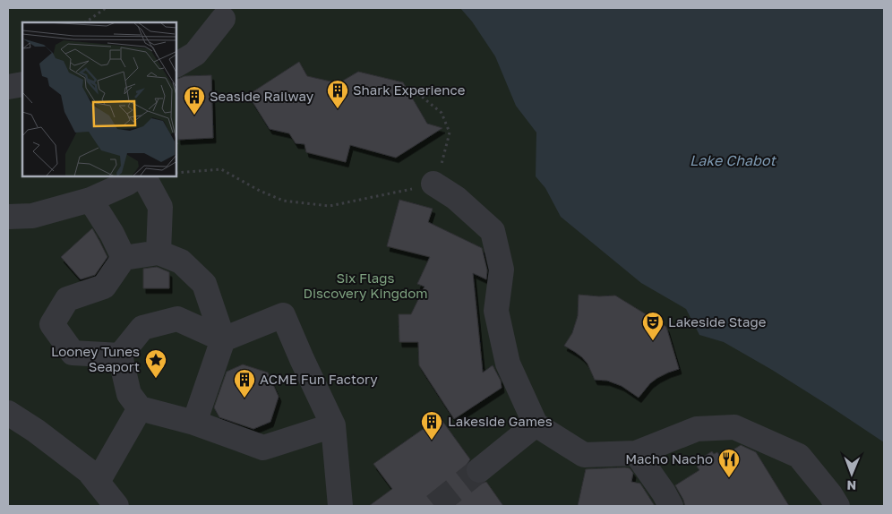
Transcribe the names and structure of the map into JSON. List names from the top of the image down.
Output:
{
  "water": ["Lake Chabot"],
  "parks": ["Six Flags Discovery Kingdom"],
  "places": {
    "building": [
      "Shark Experience",
      "Seaside Railway",
      "ACME Fun Factory",
      "Lakeside Games"
    ],
    "theatre": ["Lakeside Stage"],
    "place": ["Looney Tunes Seaport"],
    "restaurant": ["Macho Nacho"]
  },
  "north": "bottom"
}
